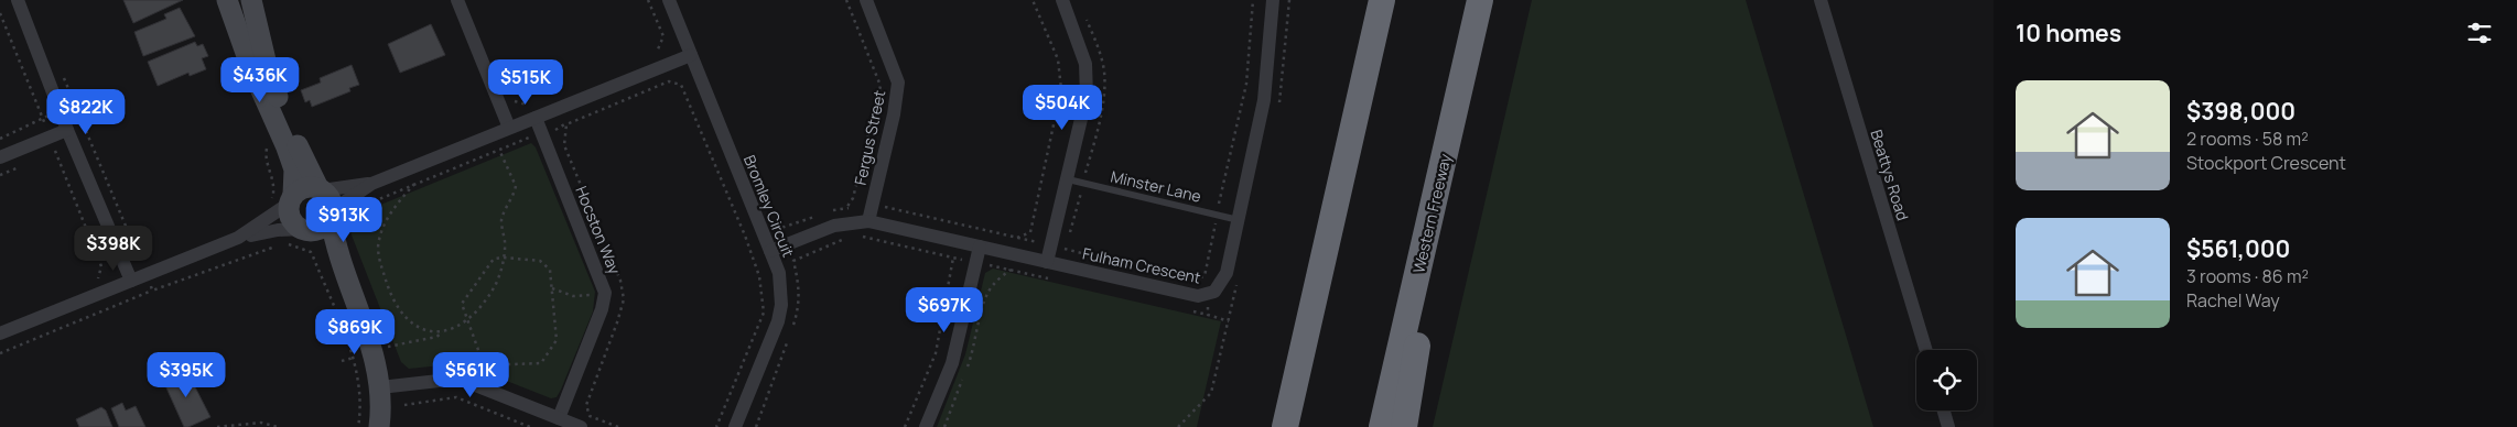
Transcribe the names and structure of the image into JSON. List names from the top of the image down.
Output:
{
  "streets": {
    "highway": ["Western Freeway"],
    "street": [
      "Fergus Street",
      "Beattys Road",
      "Bromley Circuit",
      "Hocston Way",
      "Fulham Crescent"
    ],
    "lane": ["Minster Lane"]
  },
  "crossings": [
    ["Fergus Street", "Fulham Crescent"],
    ["Minster Lane", "Fulham Crescent"],
    ["Bromley Circuit", "Fulham Crescent"]
  ],
  "page": {
    "heading": "10 homes",
    "price": [
      "$436K",
      "$515K",
      "$504K",
      "$822K",
      "$913K",
      "$398K",
      "$697K",
      "$869K",
      "$395K",
      "$561K"
    ],
    "list": [
      {
        "name": "$398,000",
        "note": "2 rooms · 58 m² · Stockport Crescent"
      },
      {
        "name": "$561,000",
        "note": "3 rooms · 86 m² · Rachel Way"
      }
    ]
  }
}
